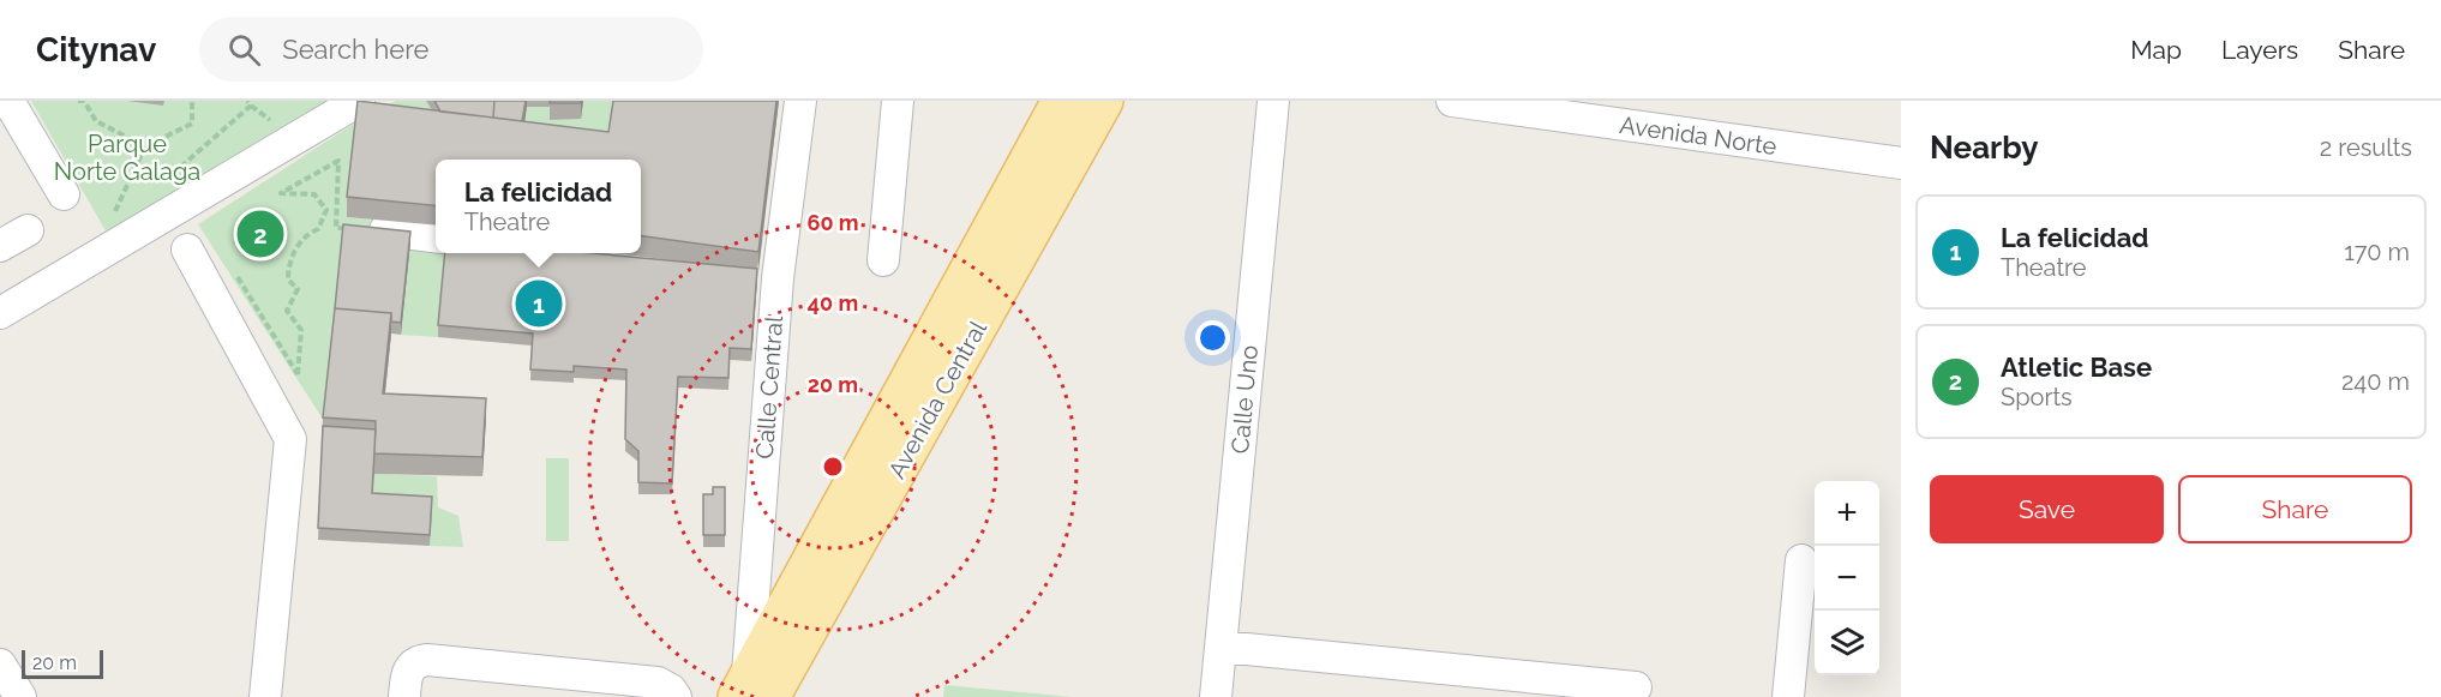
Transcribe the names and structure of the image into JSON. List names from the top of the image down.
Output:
{
  "streets": {
    "main road": ["Avenida Central"],
    "street": ["Avenida Norte", "Calle Central", "Calle Uno"]
  },
  "crossings": [
    ["Calle Central", "Avenida Central"]
  ],
  "parks": ["Parque Norte Galaga"],
  "scale_bar": "20 m",
  "page": {
    "header": "Citynav",
    "search": "Search here",
    "nav": ["Map", "Layers", "Share"],
    "heading": ["Nearby", "2 results"],
    "popup": ["La felicidad", "Theatre"],
    "list": [
      {
        "mark": "1",
        "name": "La felicidad",
        "note": "Theatre",
        "value": "170 m"
      },
      {
        "mark": "2",
        "name": "Atletic Base",
        "note": "Sports",
        "value": "240 m"
      }
    ],
    "pins": ["2", "1"],
    "buttons": ["Save", "Share"],
    "map_buttons": ["+", "−"],
    "scale": "20 m"
  },
  "rings": ["60 m", "40 m", "20 m"]
}
